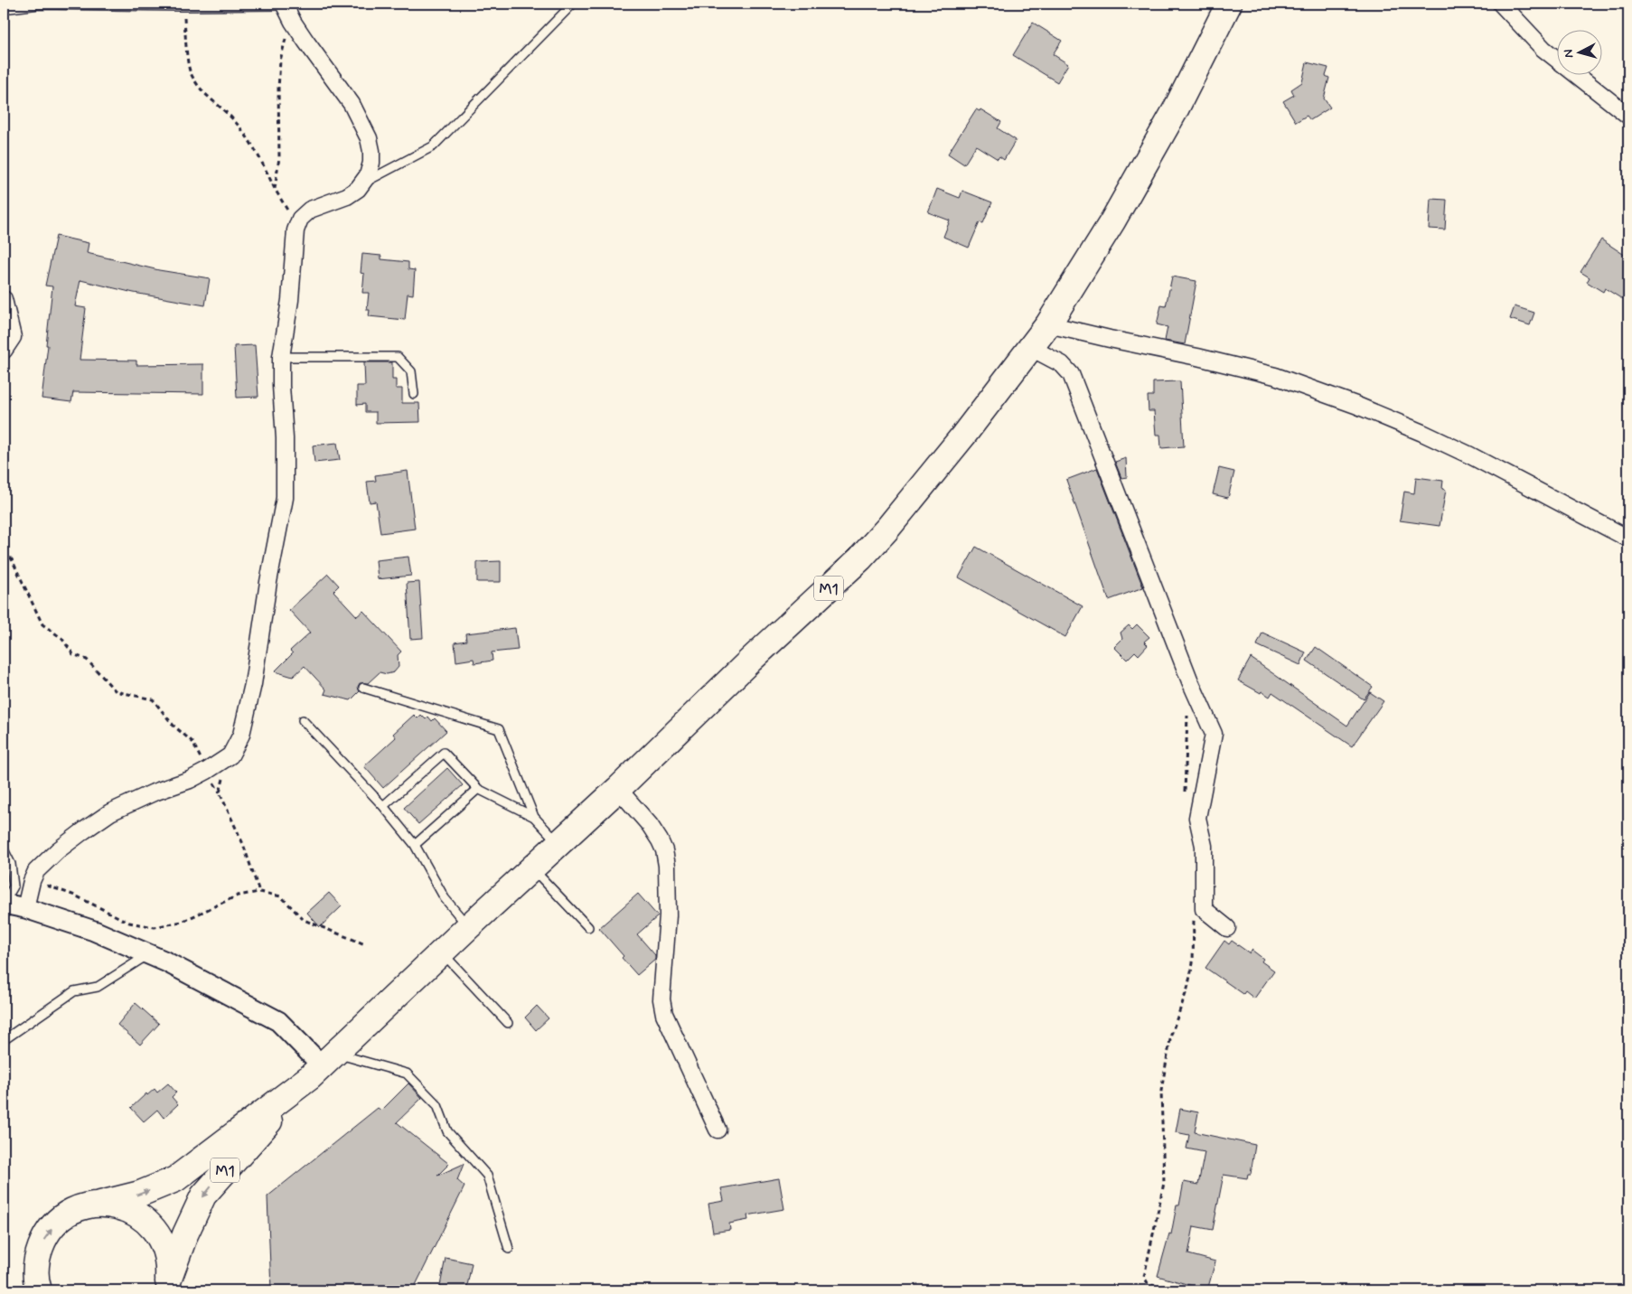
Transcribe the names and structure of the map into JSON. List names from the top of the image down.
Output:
{
  "streets": {
    "highway": ["M1"]
  },
  "north": "left"
}
